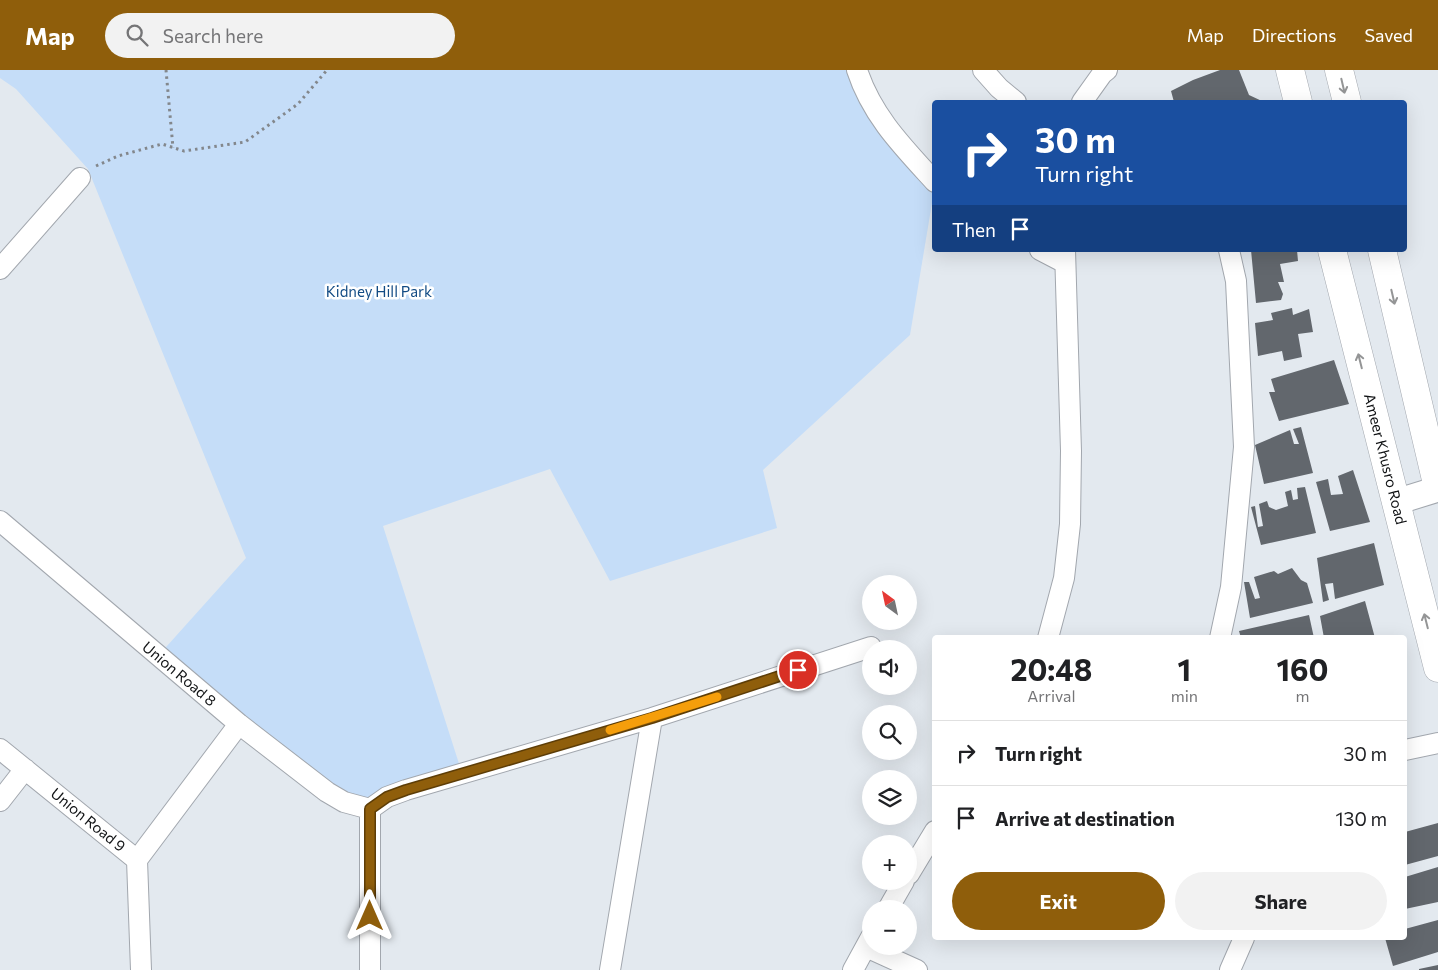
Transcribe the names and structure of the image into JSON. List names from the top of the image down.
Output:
{
  "streets": {
    "main road": ["Ameer Khusro Road"],
    "street": ["Union Road 8", "Union Road 9"]
  },
  "parks": ["Kidney Hill Park"],
  "north": "top left",
  "page": {
    "header": "Map",
    "search": "Search here",
    "nav": ["Map", "Directions", "Saved"],
    "turn": ["30 m", "Turn right"],
    "then": "Then",
    "map_buttons": ["+", "−"],
    "eta": [
      "20:48",
      "Arrival",
      "1",
      "min",
      "160",
      "m"
    ],
    "list": [
      {
        "name": "Turn right",
        "value": "30 m"
      },
      {
        "name": "Arrive at destination",
        "value": "130 m"
      }
    ],
    "buttons": ["Exit", "Share"]
  }
}
